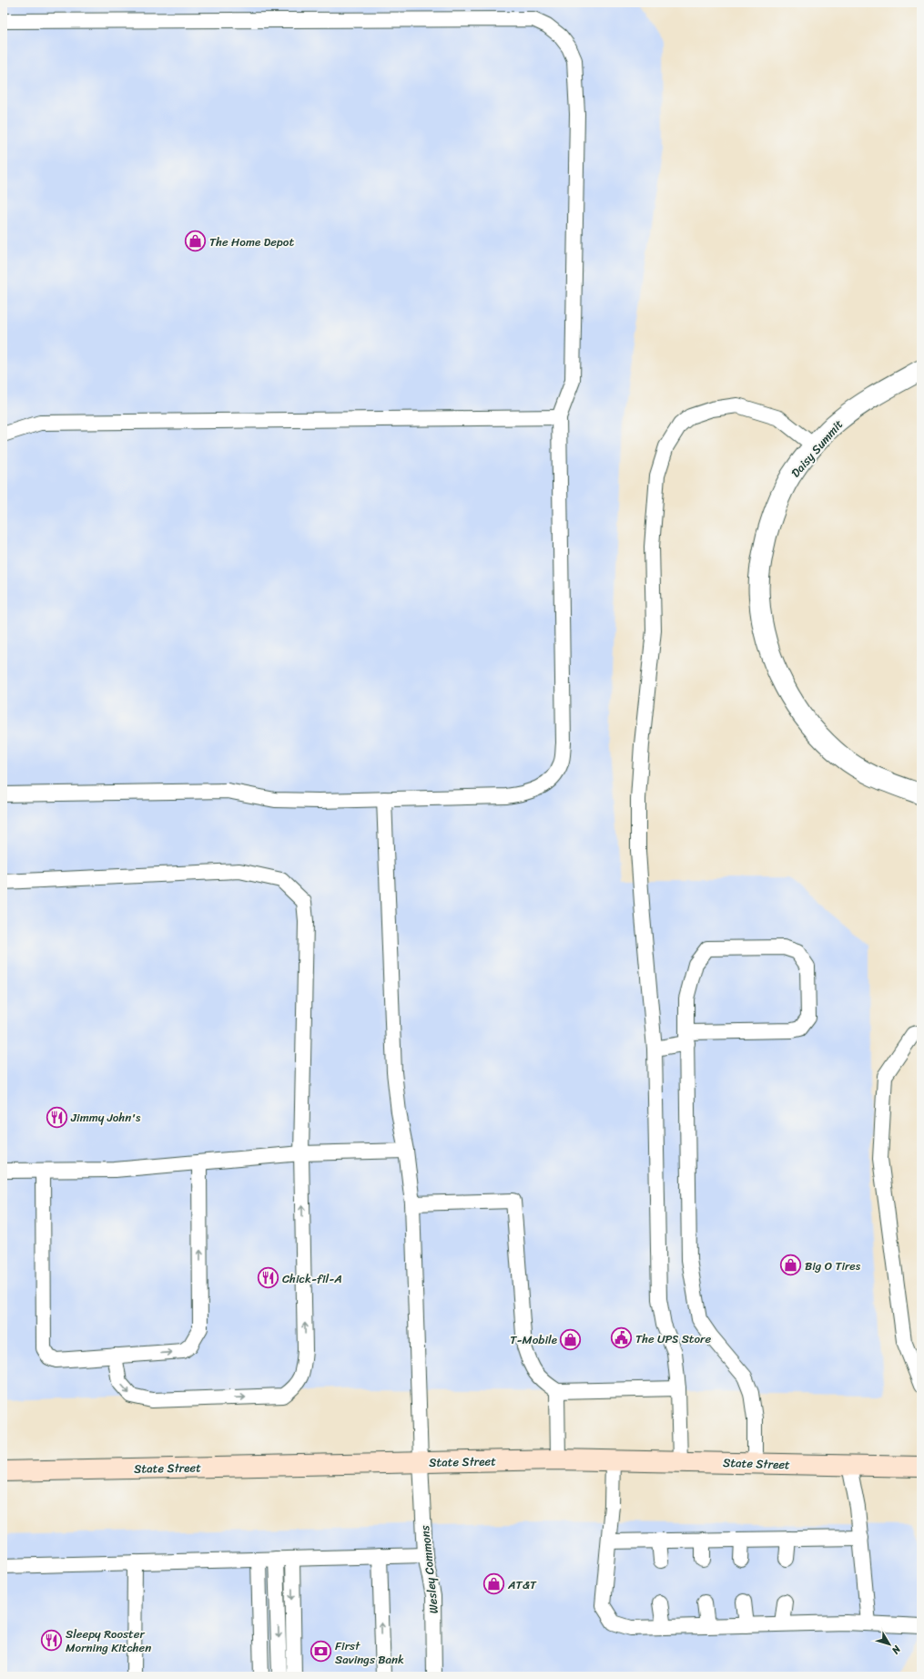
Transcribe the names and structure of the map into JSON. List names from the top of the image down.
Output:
{
  "streets": {
    "main road": ["State Street"],
    "street": ["Daisy Summit"],
    "lane": ["Wesley Commons"]
  },
  "crossings": [
    ["State Street", "Wesley Commons"]
  ],
  "places": {
    "shop": [
      "The Home Depot",
      "Big O Tires",
      "T-Mobile",
      "AT&T"
    ],
    "restaurant": ["Jimmy John's", "Chick-fil-A", "Sleepy Rooster Morning Kitchen"],
    "public building": ["The UPS Store"],
    "bank": ["First Savings Bank"]
  },
  "north": "bottom right"
}
